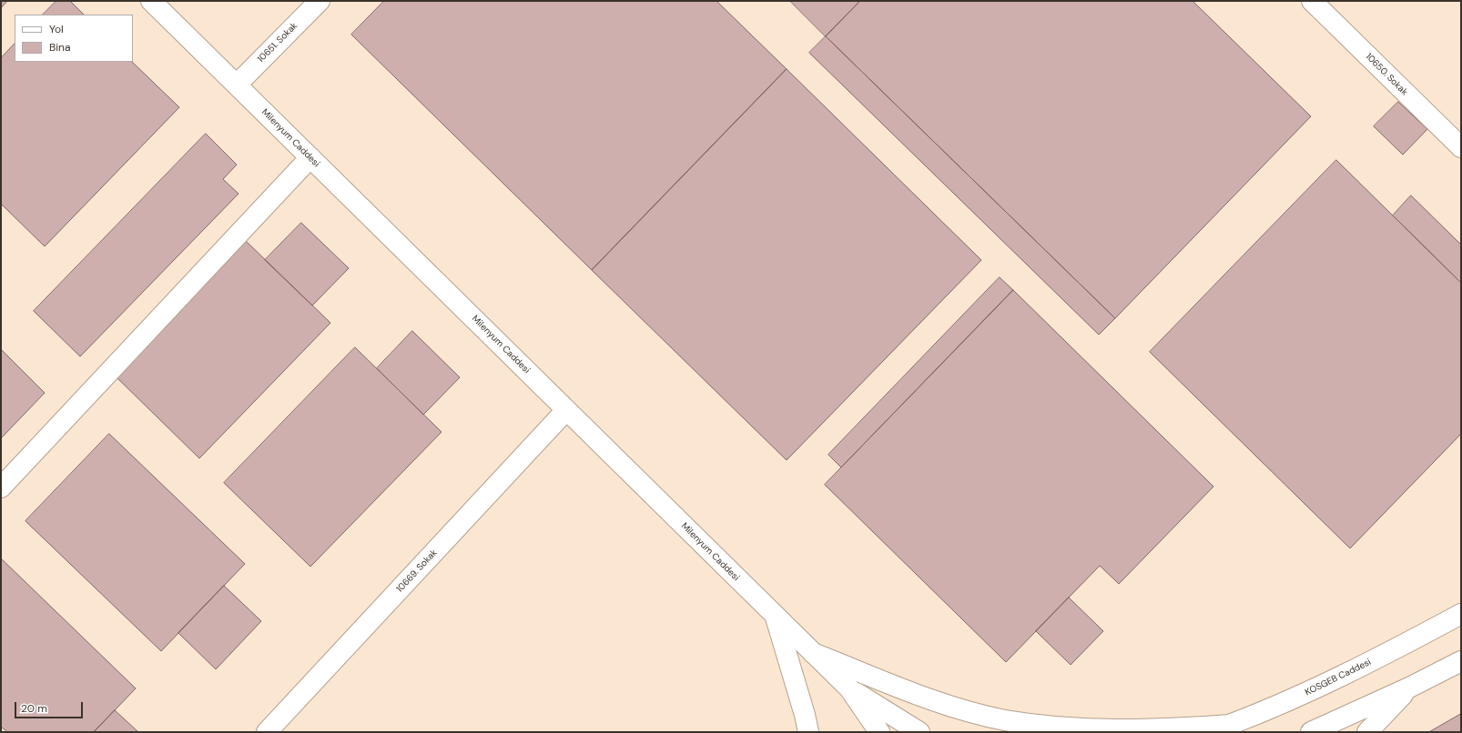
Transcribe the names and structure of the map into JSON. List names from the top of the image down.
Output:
{
  "streets": {
    "street": [
      "10651. Sokak",
      "10650. Sokak",
      "Milenyum Caddesi",
      "10669. Sokak",
      "KOSGEB Caddesi"
    ]
  },
  "crossings": [
    ["10651. Sokak", "Milenyum Caddesi"],
    ["Milenyum Caddesi", "10669. Sokak"]
  ],
  "legend": ["Yol", "Bina"],
  "scale_bar": "20 m"
}
